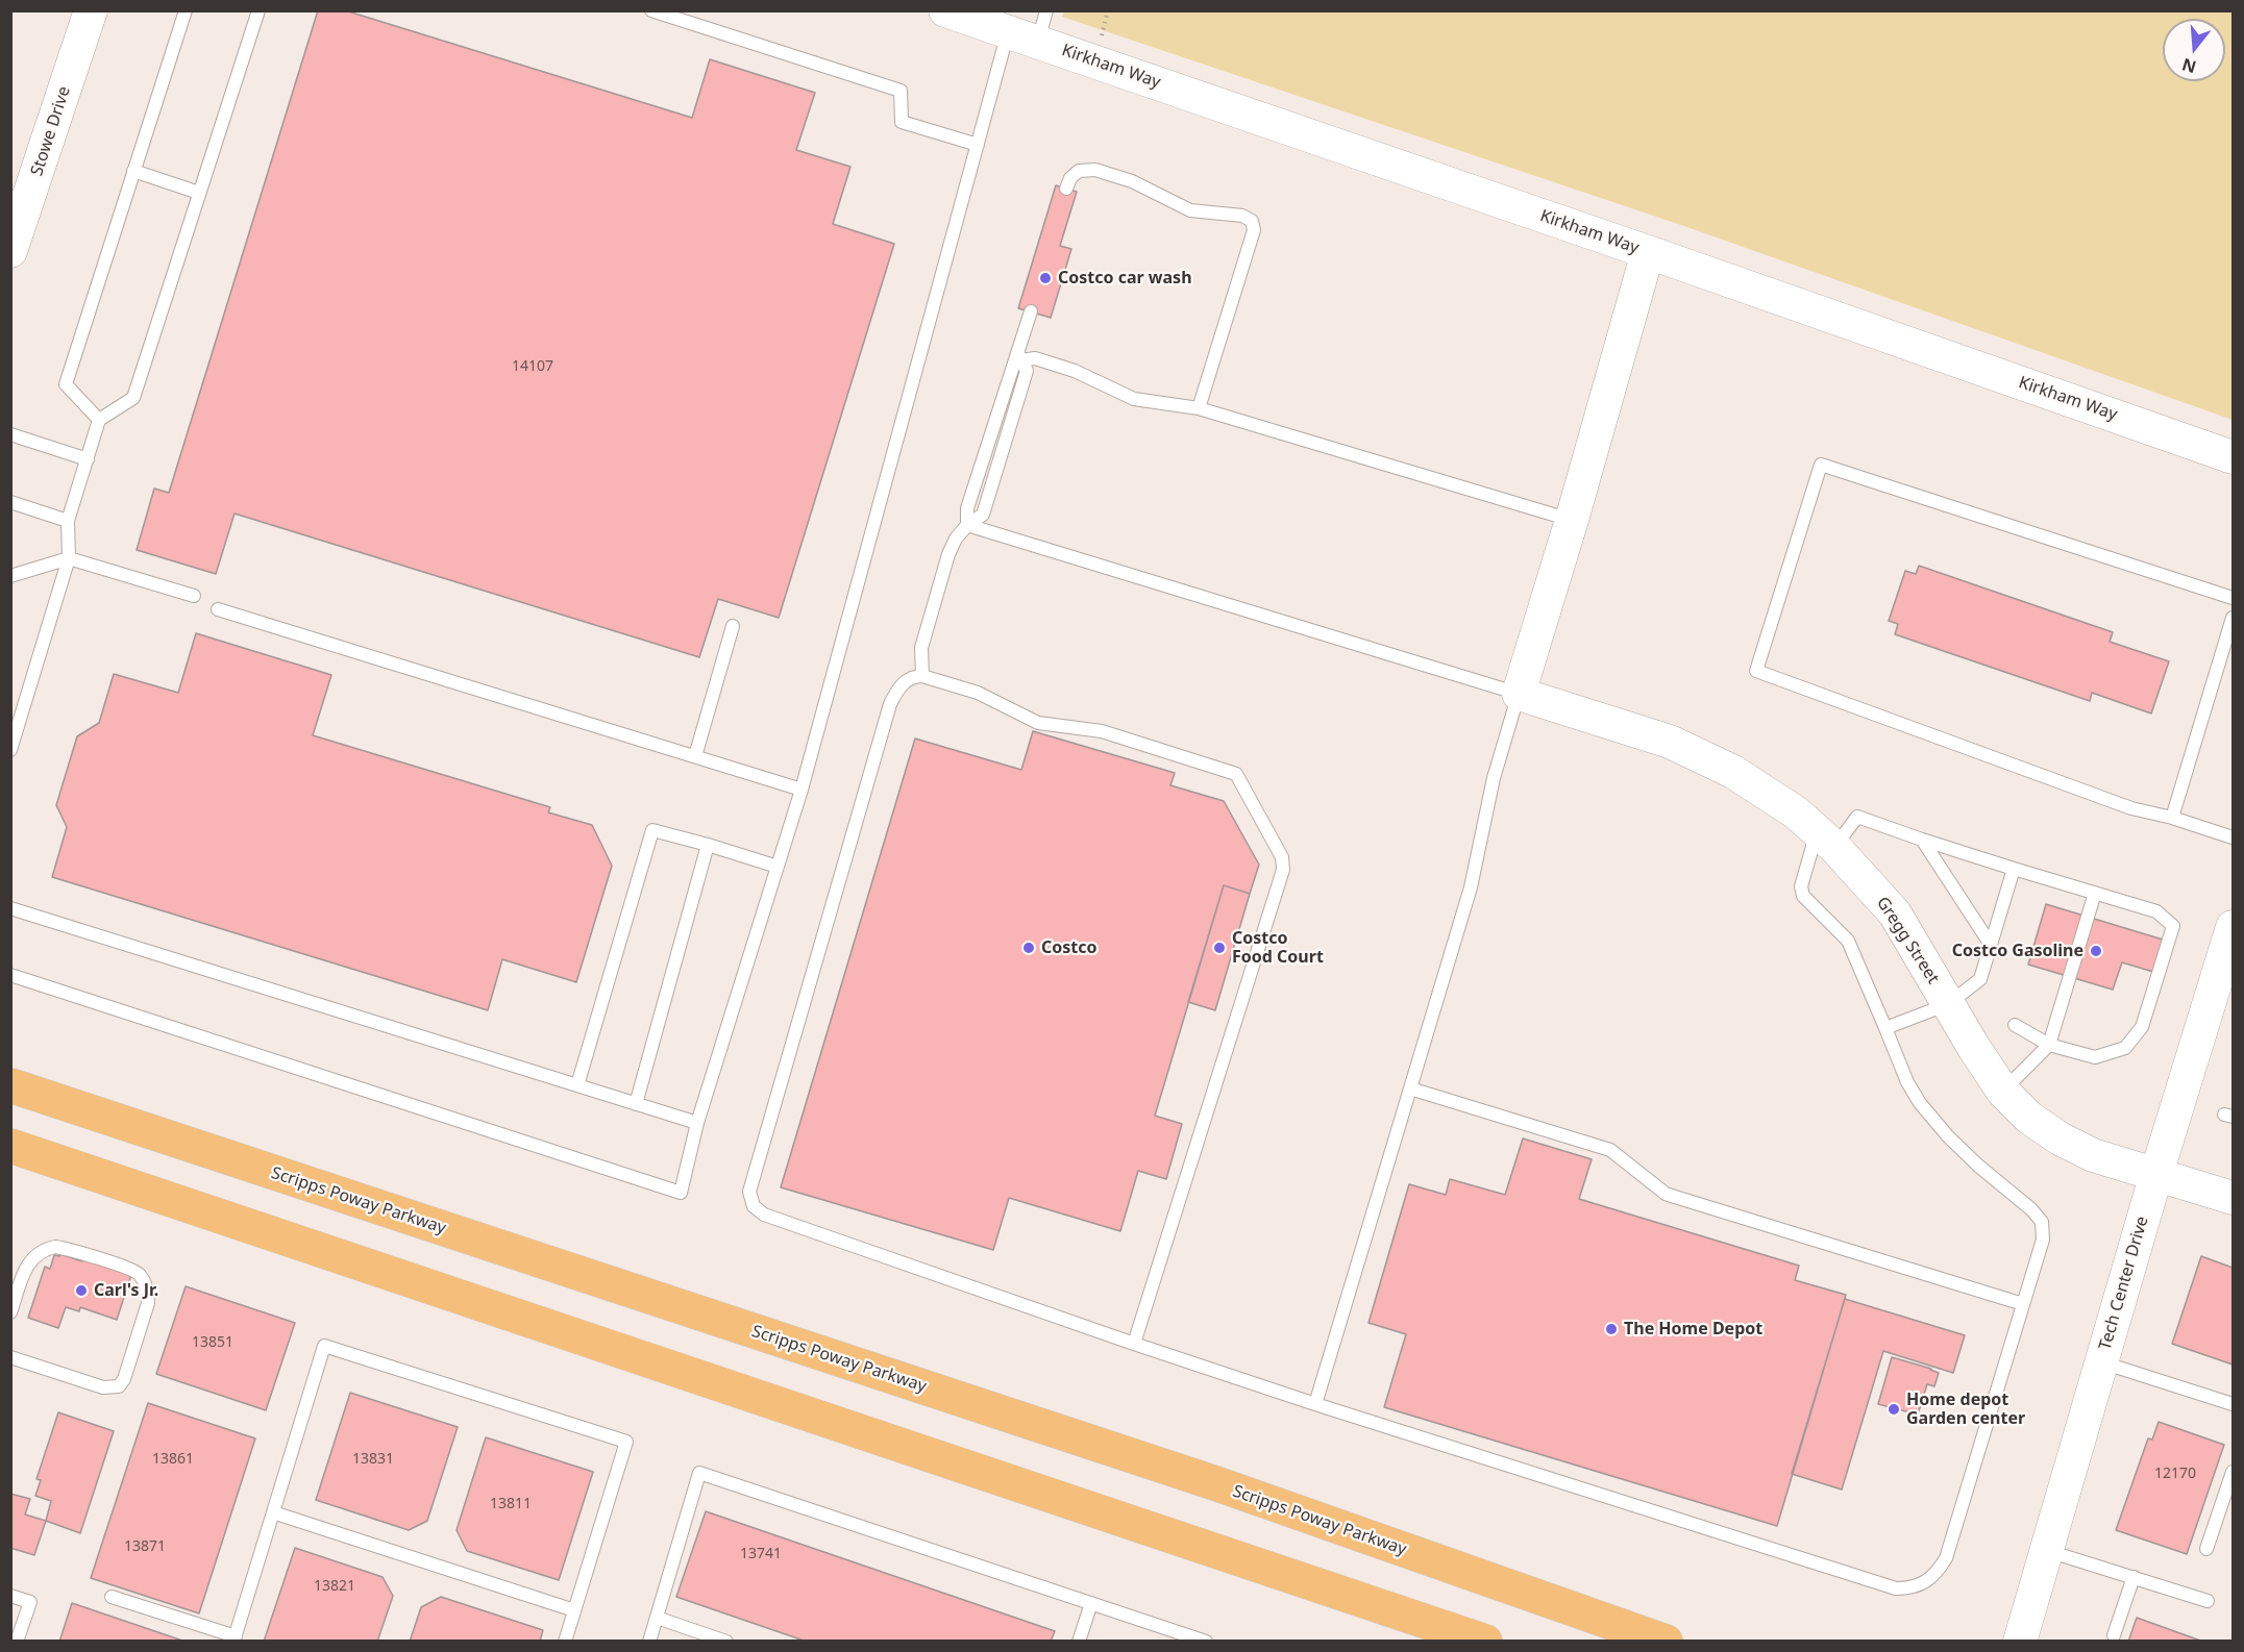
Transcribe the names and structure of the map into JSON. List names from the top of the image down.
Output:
{
  "streets": {
    "main road": ["Scripps Poway Parkway"],
    "street": [
      "Kirkham Way",
      "Stowe Drive",
      "Gregg Street",
      "Tech Center Drive"
    ]
  },
  "crossings": [
    ["Gregg Street", "Tech Center Drive"]
  ],
  "places": [
    "Costco car wash",
    "Costco",
    "Costco Food Court",
    "Costco Gasoline",
    "Carl's Jr.",
    "The Home Depot",
    "Home depot Garden center"
  ],
  "house_numbers": [
    "14107",
    "13851",
    "13861",
    "13831",
    "12170",
    "13811",
    "13871",
    "13741",
    "13821"
  ],
  "north": "bottom"
}
